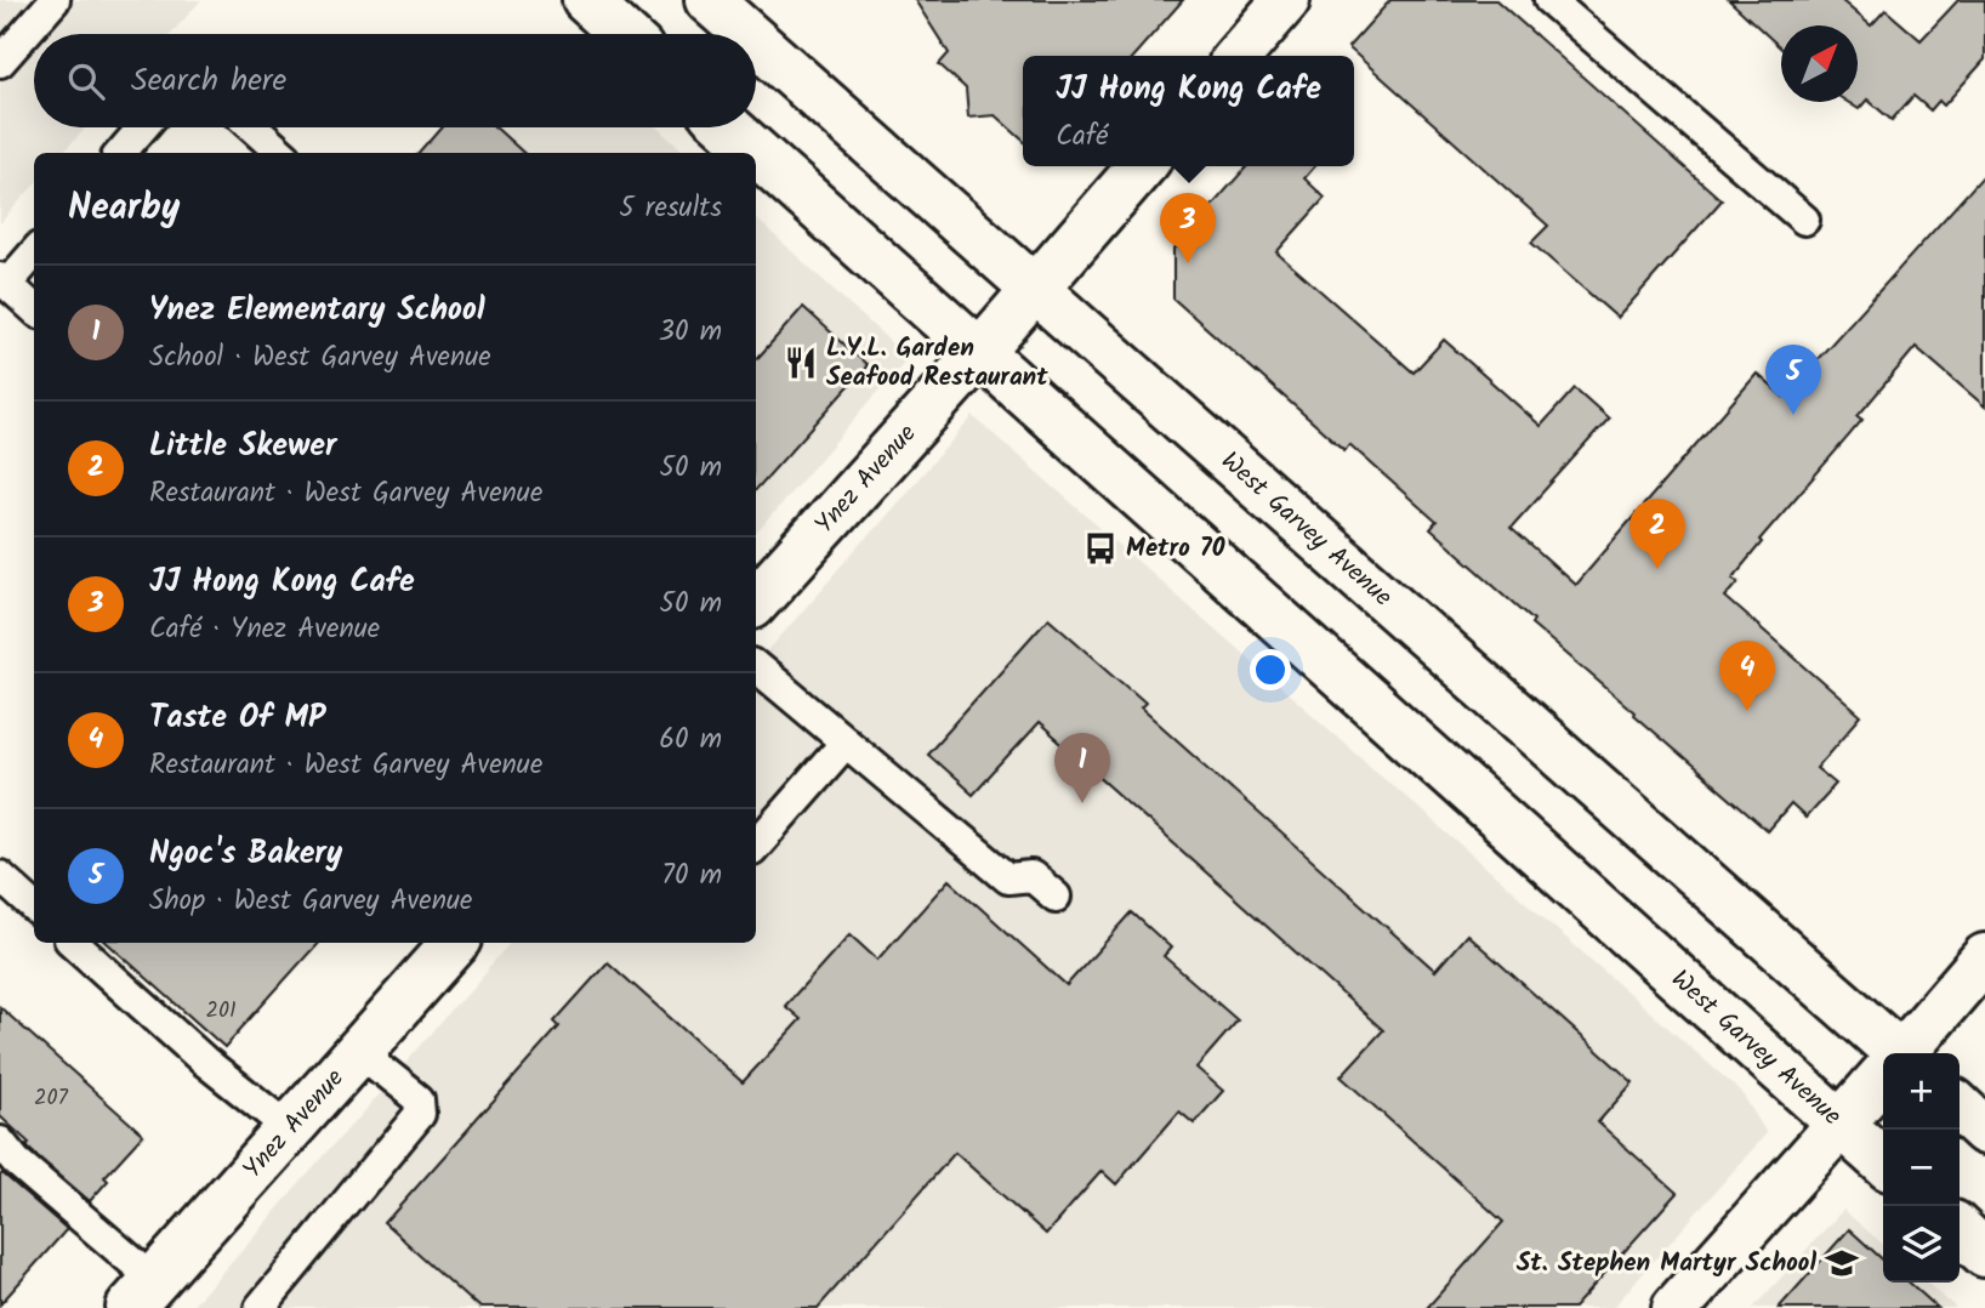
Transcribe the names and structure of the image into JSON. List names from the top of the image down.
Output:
{
  "streets": {
    "main road": ["Ynez Avenue", "West Garvey Avenue"]
  },
  "crossings": [
    ["Ynez Avenue", "West Garvey Avenue"]
  ],
  "places": {
    "restaurant": ["L.Y.L. Garden Seafood Restaurant"],
    "bus stop": ["Metro 70"],
    "school or university": ["St. Stephen Martyr School"]
  },
  "house_numbers": ["201", "207"],
  "north": "top right",
  "page": {
    "search": "Search here",
    "popup": ["JJ Hong Kong Cafe", "Café"],
    "heading": ["Nearby", "5 results"],
    "pins": [
      "3",
      "5",
      "2",
      "4",
      "1"
    ],
    "list": [
      {
        "mark": "1",
        "name": "Ynez Elementary School",
        "note": "School · West Garvey Avenue",
        "value": "30 m"
      },
      {
        "mark": "2",
        "name": "Little Skewer",
        "note": "Restaurant · West Garvey Avenue",
        "value": "50 m"
      },
      {
        "mark": "3",
        "name": "JJ Hong Kong Cafe",
        "note": "Café · Ynez Avenue",
        "value": "50 m"
      },
      {
        "mark": "4",
        "name": "Taste Of MP",
        "note": "Restaurant · West Garvey Avenue",
        "value": "60 m"
      },
      {
        "mark": "5",
        "name": "Ngoc's Bakery",
        "note": "Shop · West Garvey Avenue",
        "value": "70 m"
      }
    ],
    "map_buttons": ["+", "−"]
  }
}
